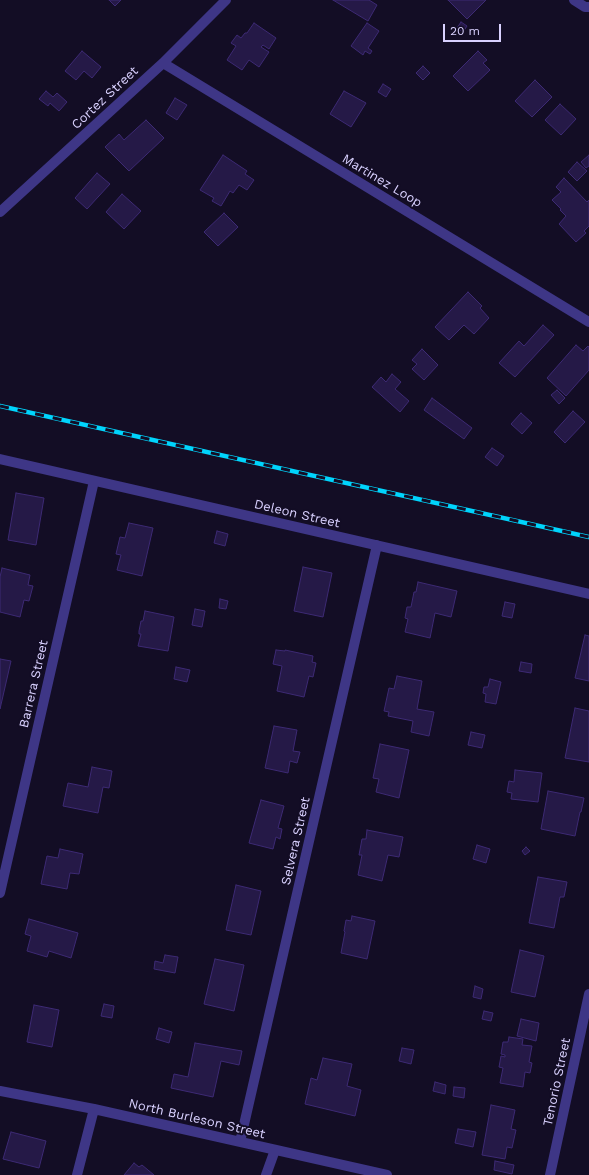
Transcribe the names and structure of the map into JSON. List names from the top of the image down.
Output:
{
  "streets": {
    "street": [
      "Cortez Street",
      "Martinez Loop",
      "Deleon Street",
      "Barrera Street",
      "Selvera Street",
      "Tenorio Street",
      "North Burleson Street"
    ]
  },
  "crossings": [
    ["Cortez Street", "Martinez Loop"],
    ["Deleon Street", "Barrera Street"],
    ["Deleon Street", "Selvera Street"],
    ["Selvera Street", "North Burleson Street"]
  ],
  "scale_bar": "20 m"
}
